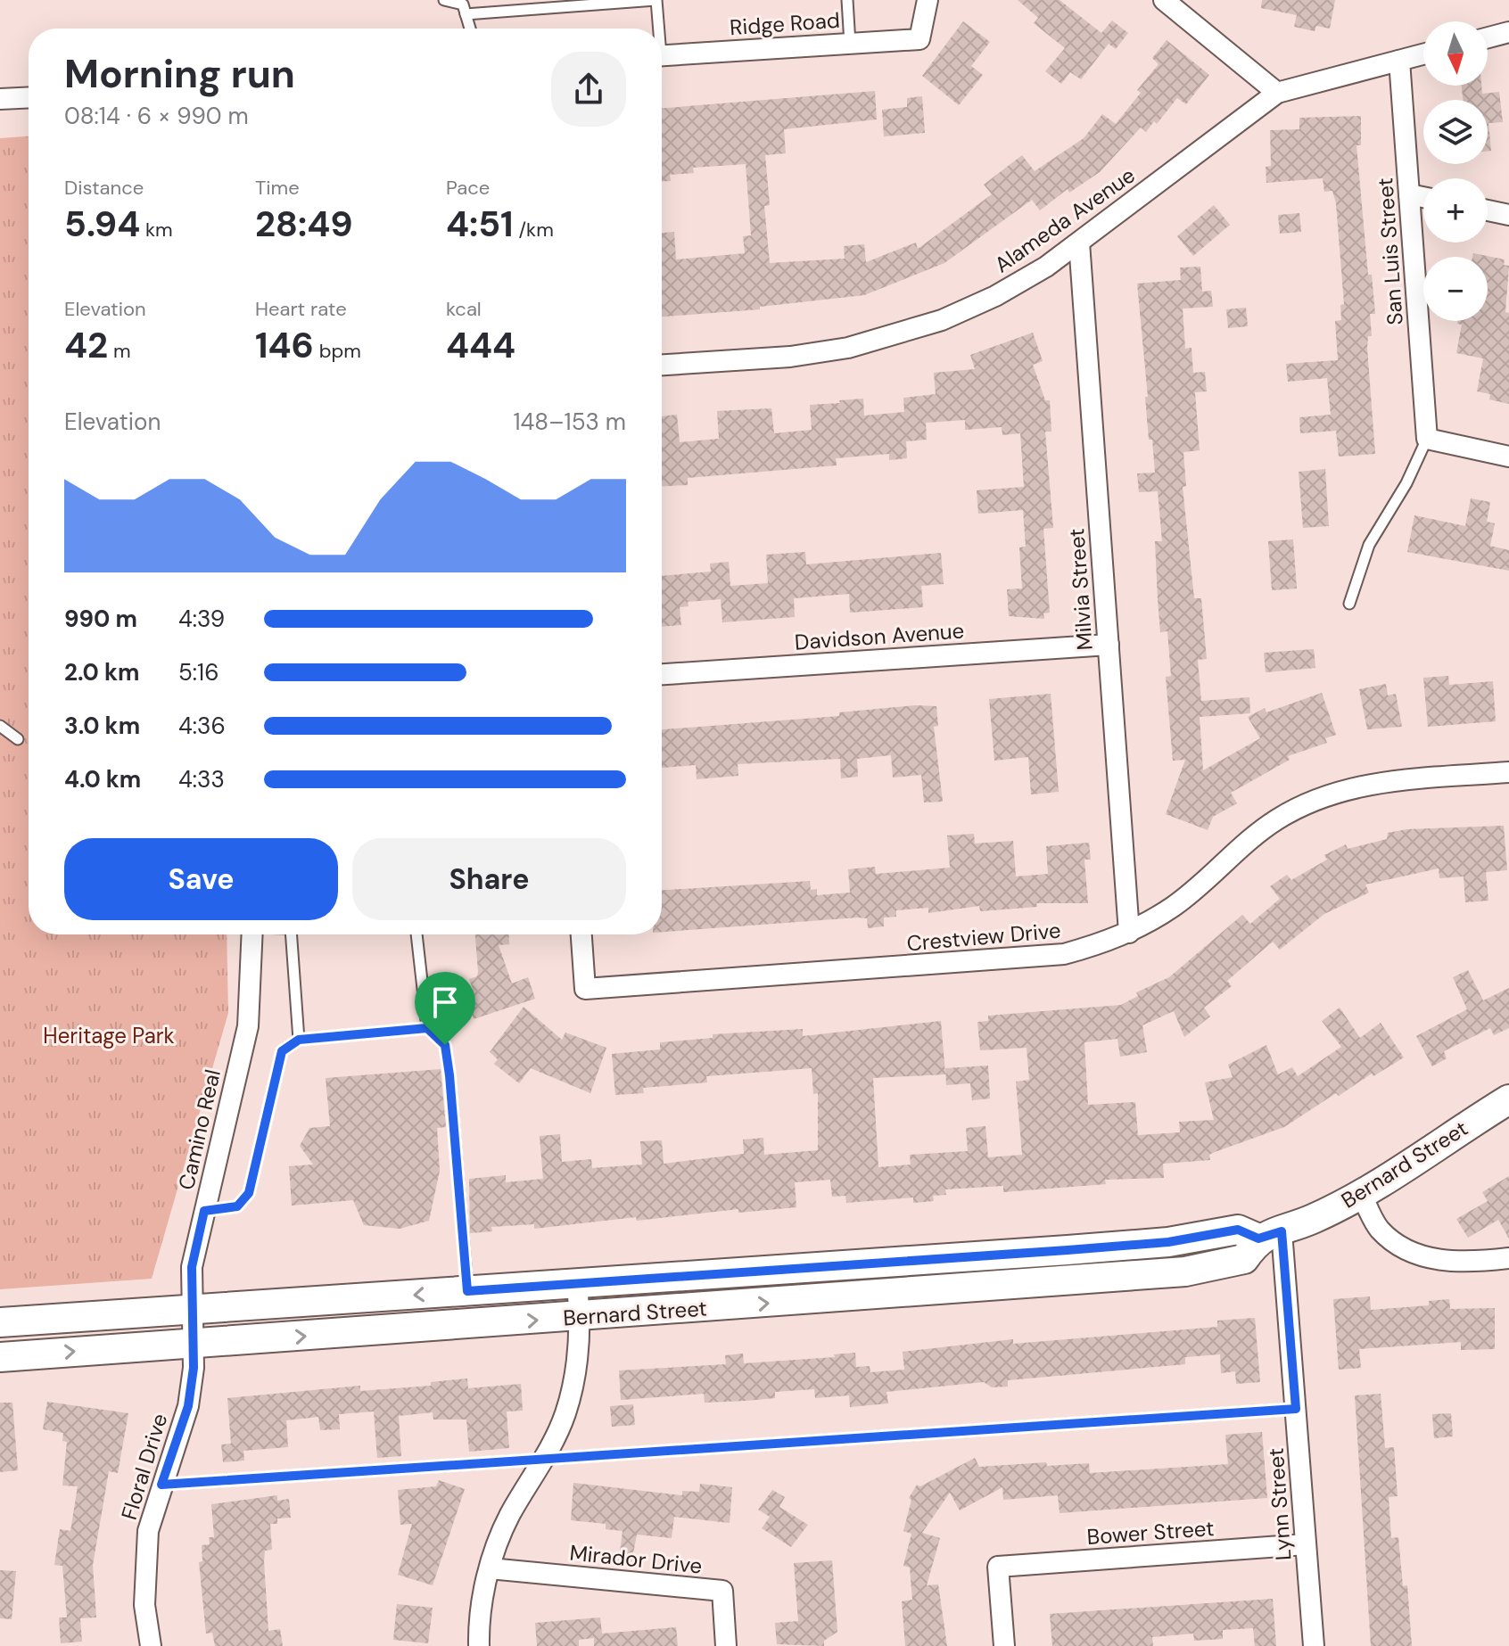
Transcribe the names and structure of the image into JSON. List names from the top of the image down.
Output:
{
  "streets": {
    "street": [
      "Ridge Road",
      "Alameda Avenue",
      "San Luis Street",
      "Milvia Street",
      "Davidson Avenue",
      "Crestview Drive",
      "Camino Real",
      "Bernard Street",
      "Floral Drive",
      "Lynn Street",
      "Bower Street",
      "Mirador Drive"
    ]
  },
  "crossings": [
    ["Alameda Avenue", "San Luis Street"],
    ["Alameda Avenue", "Milvia Street"],
    ["Milvia Street", "Davidson Avenue"],
    ["Milvia Street", "Crestview Drive"],
    ["Camino Real", "Bernard Street"],
    ["Camino Real", "Floral Drive"],
    ["Bernard Street", "Floral Drive"],
    ["Bernard Street", "Lynn Street"],
    ["Lynn Street", "Bower Street"]
  ],
  "parks": ["Heritage Park"],
  "north": "bottom",
  "page": {
    "map_buttons": ["+", "−"],
    "heading": ["Morning run", "08:14 · 6 × 990 m"],
    "stats": [
      ["Distance", "5.94 km"],
      ["Time", "28:49"],
      ["Pace", "4:51 /km"],
      ["Elevation", "42 m"],
      ["Heart rate", "146 bpm"],
      ["kcal", "444"]
    ],
    "chart": ["Elevation", "148–153 m"],
    "list": [
      {
        "name": "990 m",
        "note": "4:39"
      },
      {
        "name": "2.0 km",
        "note": "5:16"
      },
      {
        "name": "3.0 km",
        "note": "4:36"
      },
      {
        "name": "4.0 km",
        "note": "4:33"
      }
    ],
    "buttons": ["Save", "Share"]
  }
}
